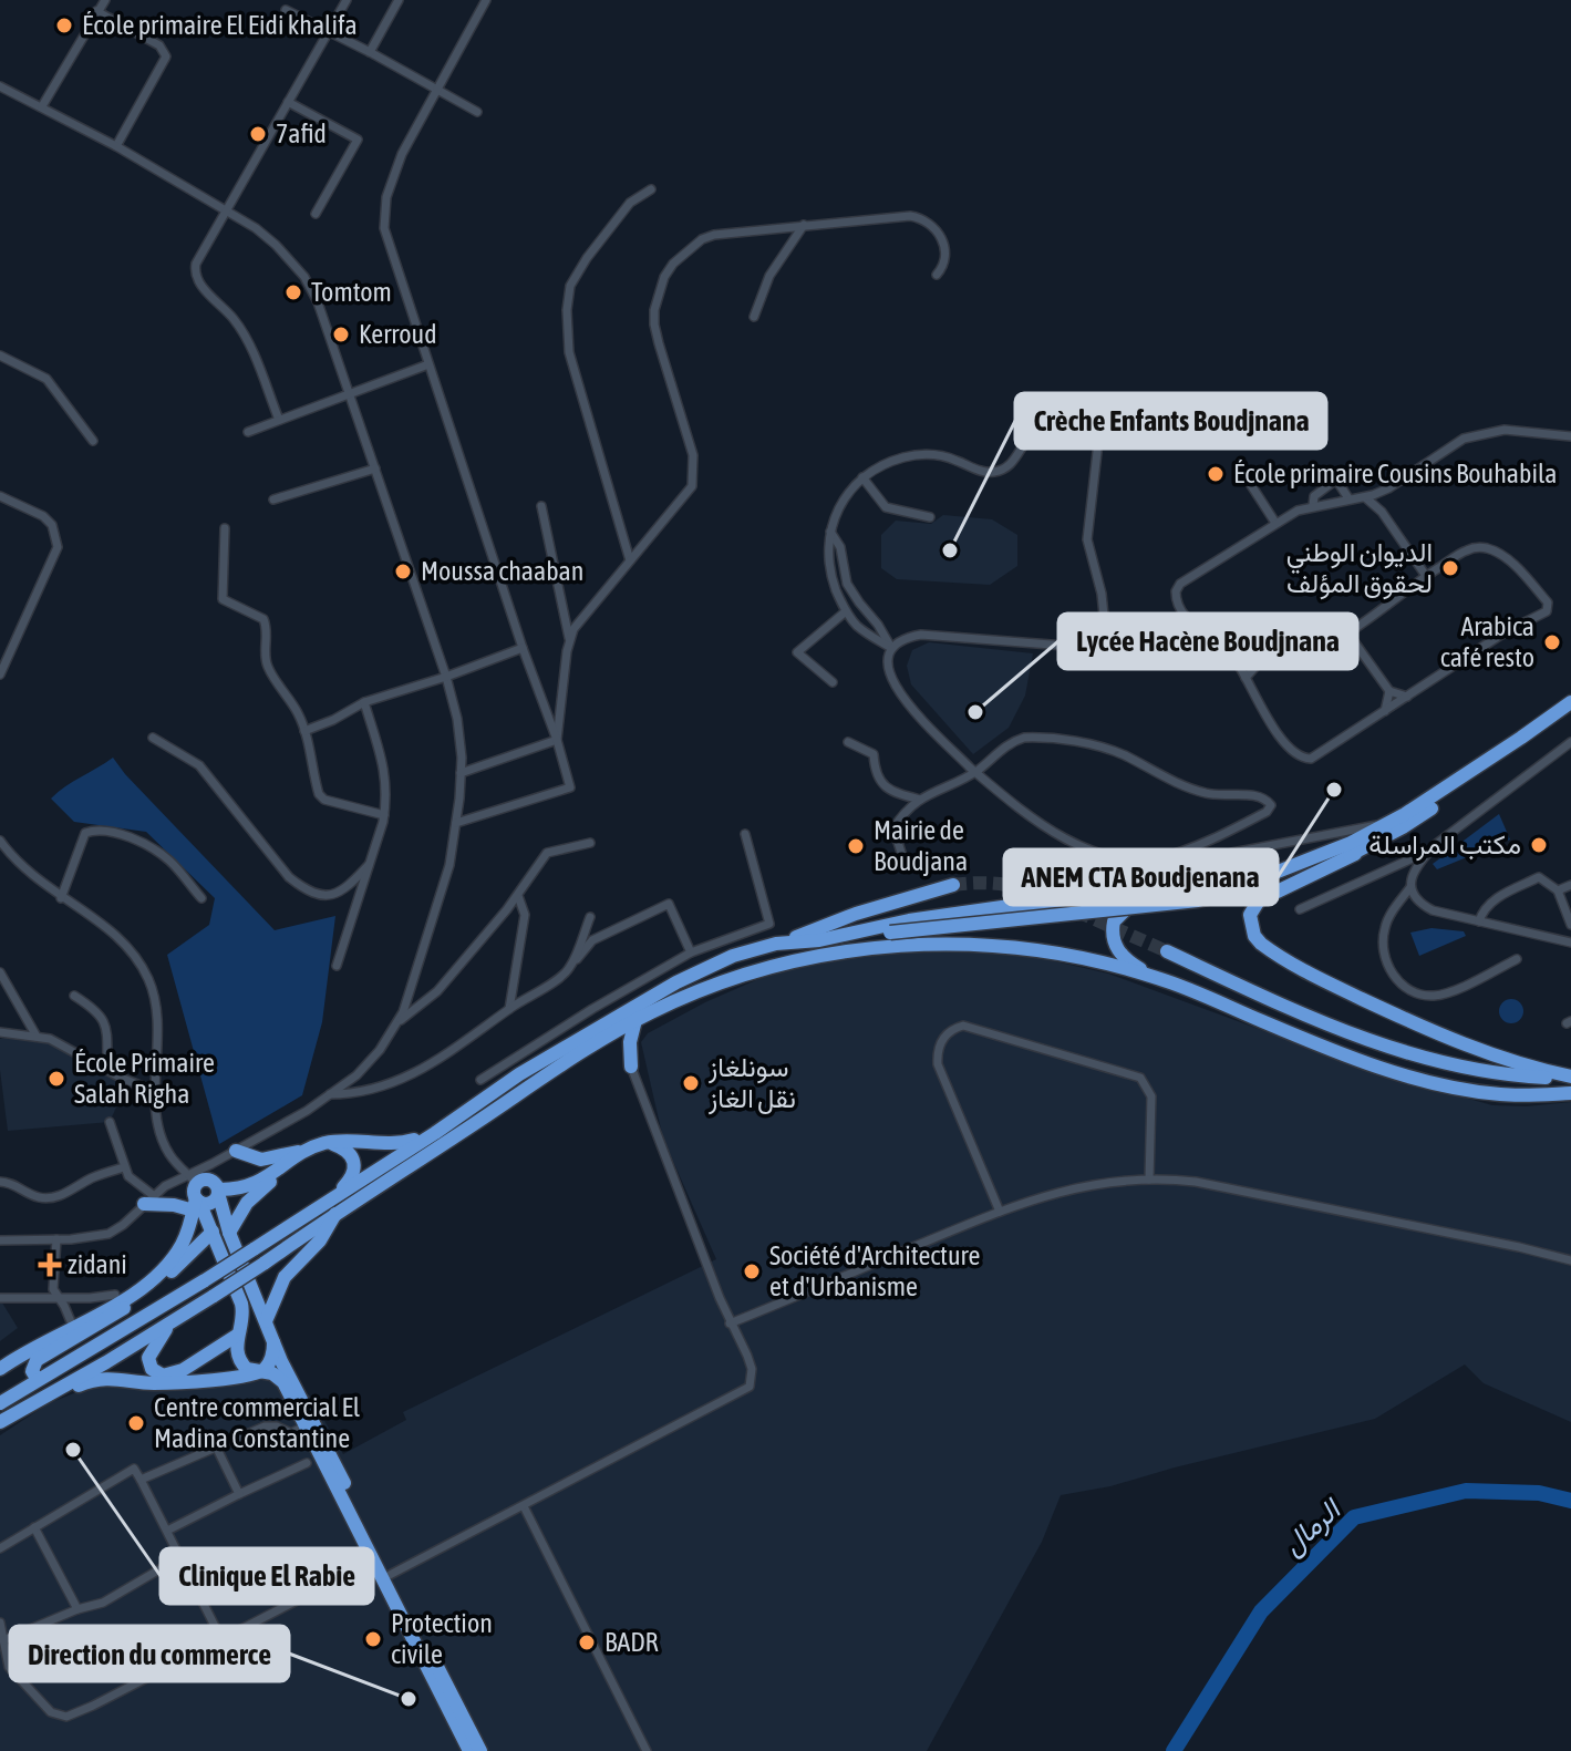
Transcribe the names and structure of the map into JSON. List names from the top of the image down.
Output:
{
  "water": ["الرمال"],
  "places": {
    "other": [
      "École primaire El Eidi khalifa",
      "7afid",
      "Tomtom",
      "Kerroud",
      "École primaire Cousins Bouhabila",
      "Crèche Enfants Boudjnana",
      "الديوان الوطني لحقوق المؤلف",
      "Moussa chaaban",
      "Arabica café resto",
      "Lycée Hacène Boudjnana",
      "ANEM CTA Boudjenana",
      "مكتب المراسلة",
      "Mairie de Boudjana",
      "École Primaire Salah Righa",
      "سونلغاز نقل الغاز",
      "Société d'Architecture et d'Urbanisme",
      "Centre commercial El Madina Constantine",
      "Clinique El Rabie",
      "Protection civile",
      "BADR",
      "Direction du commerce"
    ],
    "health": ["zidani"]
  }
}
